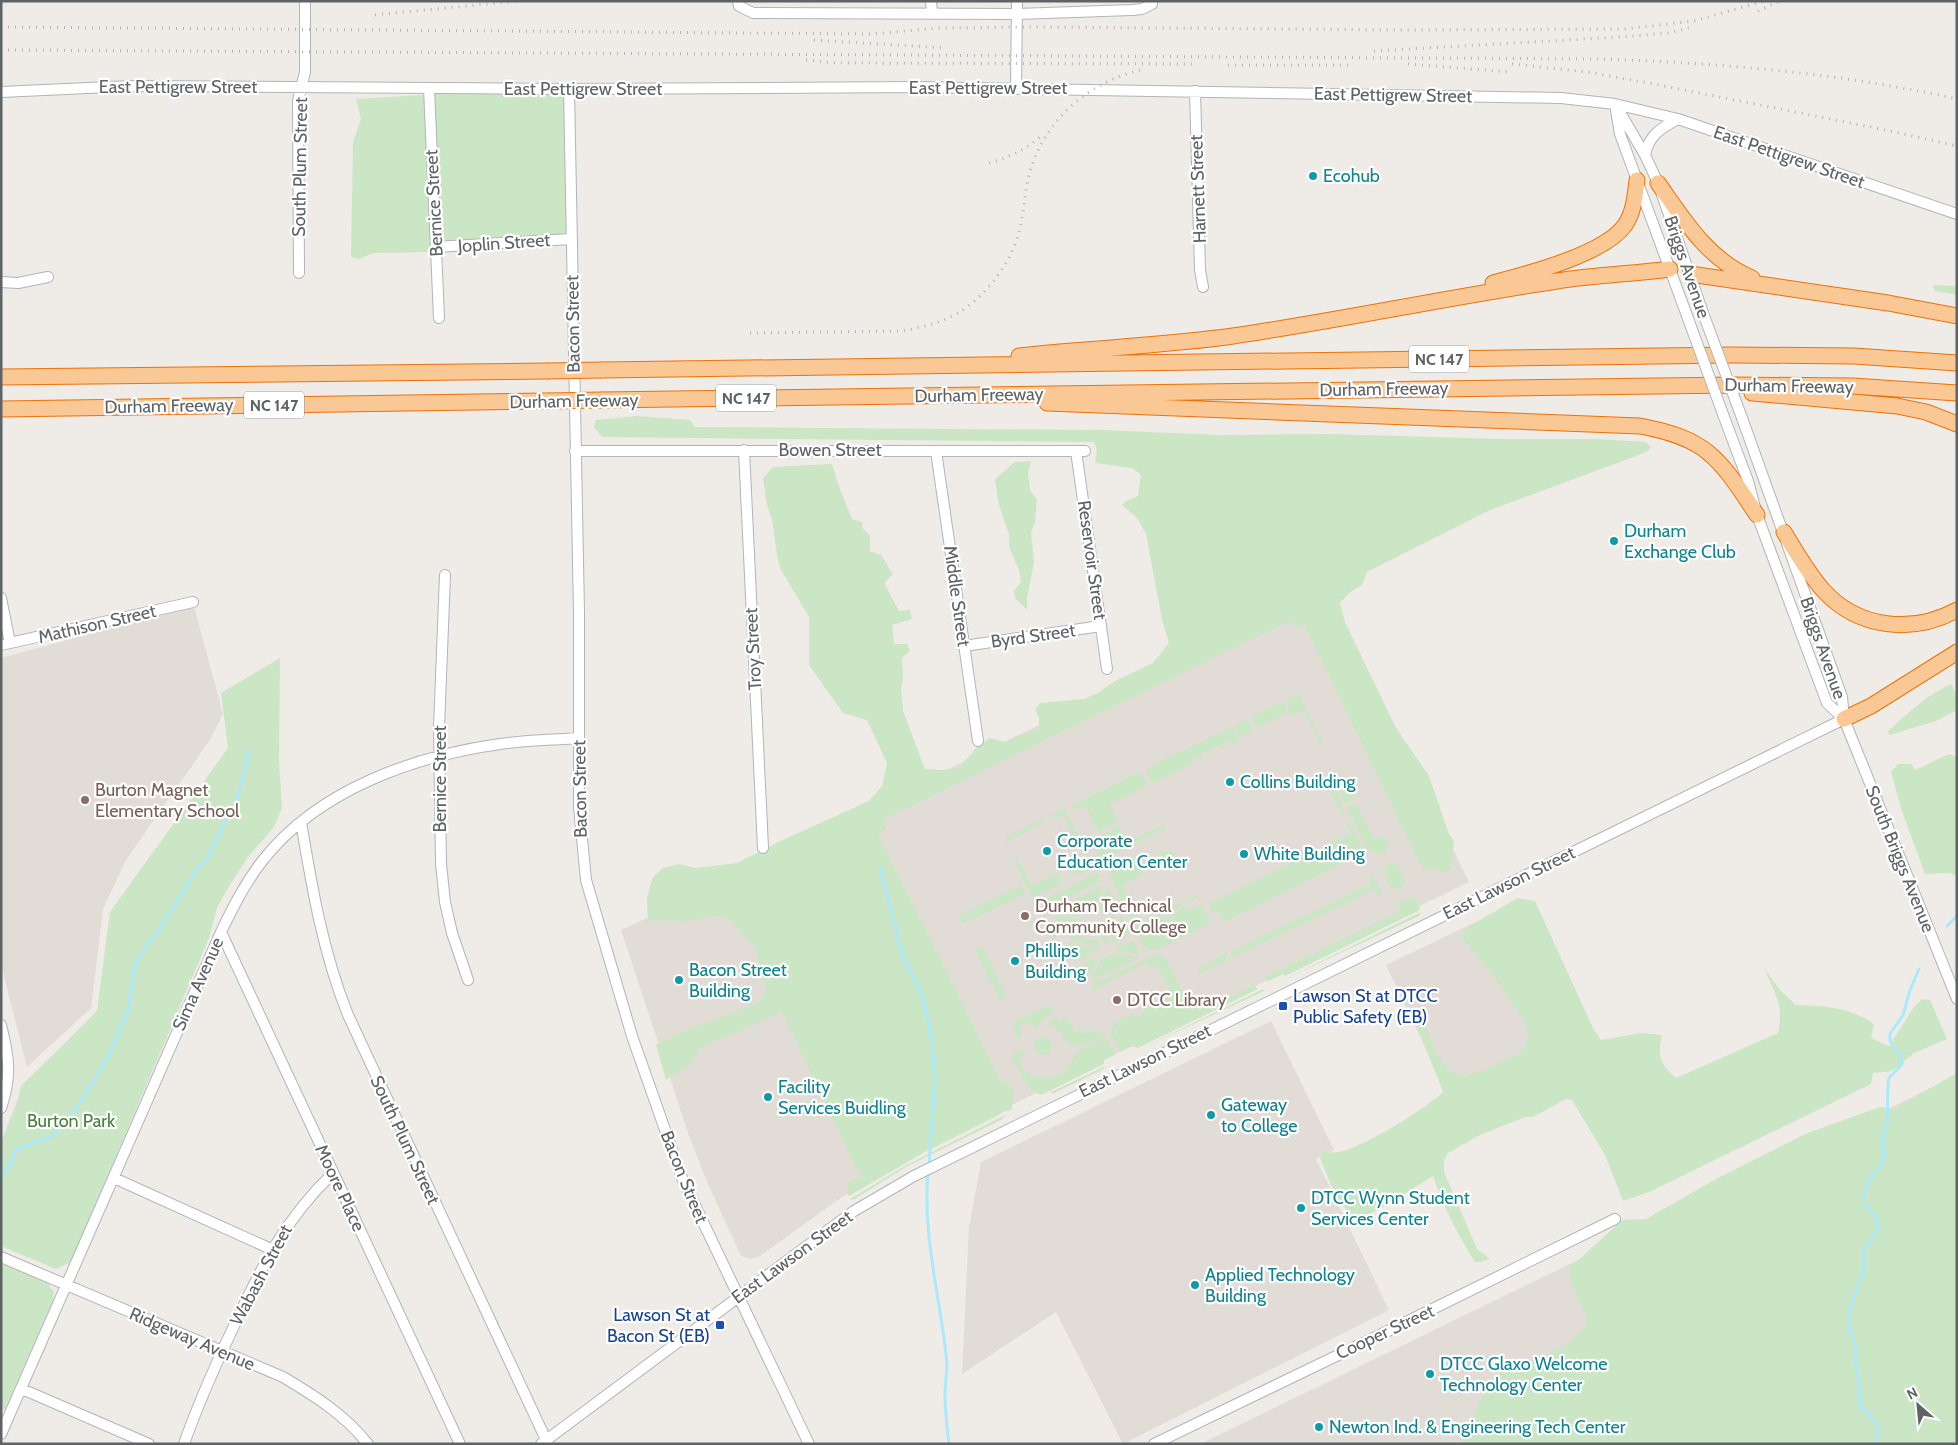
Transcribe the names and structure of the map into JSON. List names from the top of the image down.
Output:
{
  "streets": {
    "highway": ["NC 147", "Durham Freeway"],
    "street": [
      "East Pettigrew Street",
      "South Plum Street",
      "Harnett Street",
      "Bernice Street",
      "Joplin Street",
      "Briggs Avenue",
      "Bacon Street",
      "Bowen Street",
      "Reservoir Street",
      "Middle Street",
      "Mathison Street",
      "Byrd Street",
      "Troy Street",
      "South Briggs Avenue",
      "East Lawson Street",
      "Sima Avenue",
      "Moore Place",
      "Wabash Street",
      "Cooper Street",
      "Ridgeway Avenue"
    ]
  },
  "crossings": [
    ["East Pettigrew Street", "South Plum Street"],
    ["East Pettigrew Street", "Harnett Street"],
    ["East Pettigrew Street", "Bernice Street"],
    ["East Pettigrew Street", "Briggs Avenue"],
    ["East Pettigrew Street", "Bacon Street"],
    ["South Plum Street", "East Lawson Street"],
    ["South Plum Street", "Sima Avenue"],
    ["Bernice Street", "Joplin Street"],
    ["Bernice Street", "Sima Avenue"],
    ["Joplin Street", "Bacon Street"],
    ["Briggs Avenue", "South Briggs Avenue"],
    ["Briggs Avenue", "East Lawson Street"],
    ["Bacon Street", "Bowen Street"],
    ["Bacon Street", "East Lawson Street"],
    ["Bacon Street", "Sima Avenue"],
    ["Bowen Street", "Reservoir Street"],
    ["Bowen Street", "Middle Street"],
    ["Bowen Street", "Troy Street"],
    ["Reservoir Street", "Byrd Street"],
    ["Middle Street", "Byrd Street"],
    ["South Briggs Avenue", "East Lawson Street"],
    ["Sima Avenue", "Moore Place"],
    ["Sima Avenue", "Ridgeway Avenue"],
    ["Moore Place", "Wabash Street"],
    ["Wabash Street", "Ridgeway Avenue"]
  ],
  "parks": ["Burton Park"],
  "places": {
    "other": [
      "Ecohub",
      "Durham Exchange Club",
      "Collins Building",
      "Burton Magnet Elementary School",
      "Corporate Education Center",
      "White Building",
      "Durham Technical Community College",
      "Phillips Building",
      "Bacon Street Building",
      "DTCC Library",
      "Facility Services Buidling",
      "Gateway to College",
      "DTCC Wynn Student Services Center",
      "Applied Technology Building",
      "DTCC Glaxo Welcome Technology Center",
      "Newton Ind. & Engineering Tech Center"
    ],
    "transit": ["Lawson St at DTCC Public Safety (EB)", "Lawson St at Bacon St (EB)"]
  },
  "north": "top left"
}
